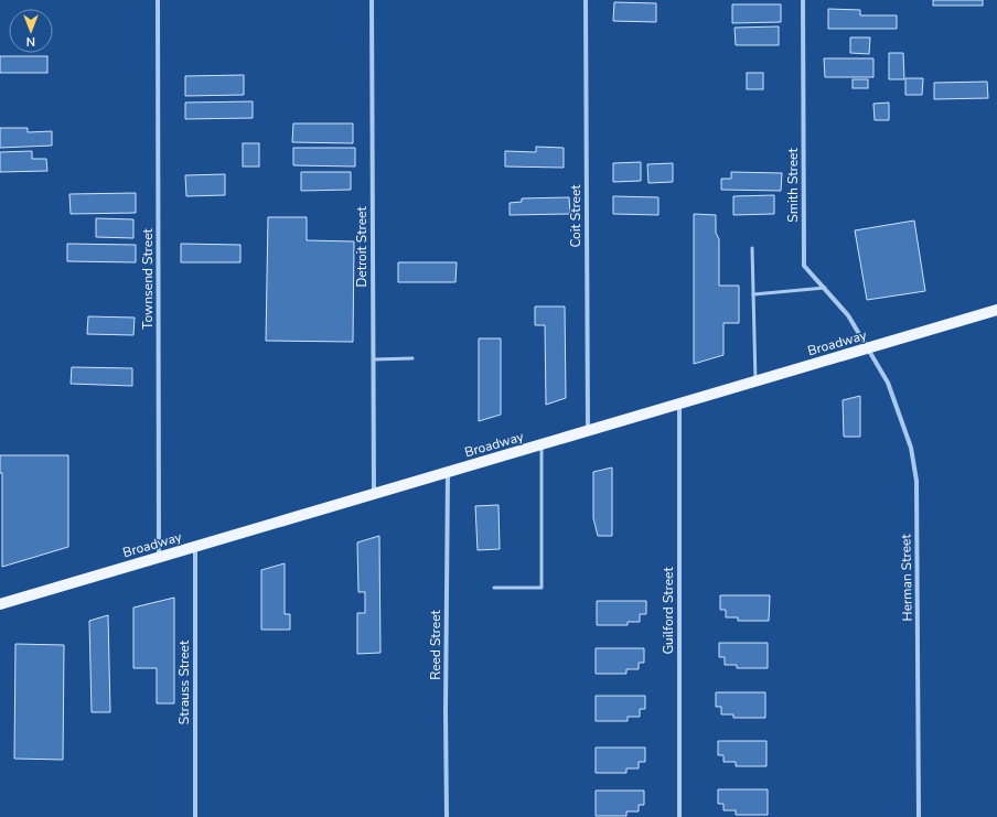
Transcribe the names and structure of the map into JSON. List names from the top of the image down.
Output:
{
  "streets": {
    "main road": ["Broadway"],
    "street": [
      "Smith Street",
      "Coit Street",
      "Detroit Street",
      "Townsend Street",
      "Herman Street",
      "Guilford Street",
      "Reed Street",
      "Strauss Street"
    ]
  },
  "crossings": [
    ["Smith Street", "Broadway"],
    ["Smith Street", "Herman Street"],
    ["Coit Street", "Broadway"],
    ["Detroit Street", "Broadway"],
    ["Townsend Street", "Broadway"],
    ["Broadway", "Herman Street"],
    ["Broadway", "Guilford Street"],
    ["Broadway", "Reed Street"],
    ["Broadway", "Strauss Street"]
  ],
  "north": "bottom"
}
